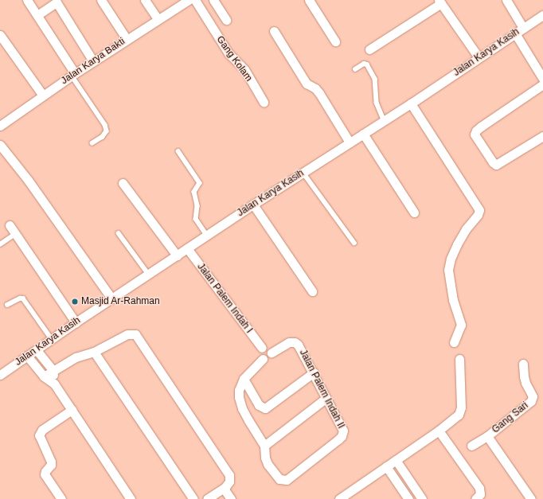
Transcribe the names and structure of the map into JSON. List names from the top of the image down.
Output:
{
  "streets": {
    "street": [
      "Jalan Karya Kasih",
      "Gang Kolam",
      "Jalan Karya Bakti",
      "Jalan Palem Indah I",
      "Jalan Palem Indah II",
      "Gang Sari"
    ]
  },
  "crossings": [
    ["Jalan Karya Kasih", "Jalan Palem Indah I"],
    ["Jalan Palem Indah I", "Jalan Palem Indah II"]
  ],
  "places": ["Masjid Ar-Rahman"]
}
